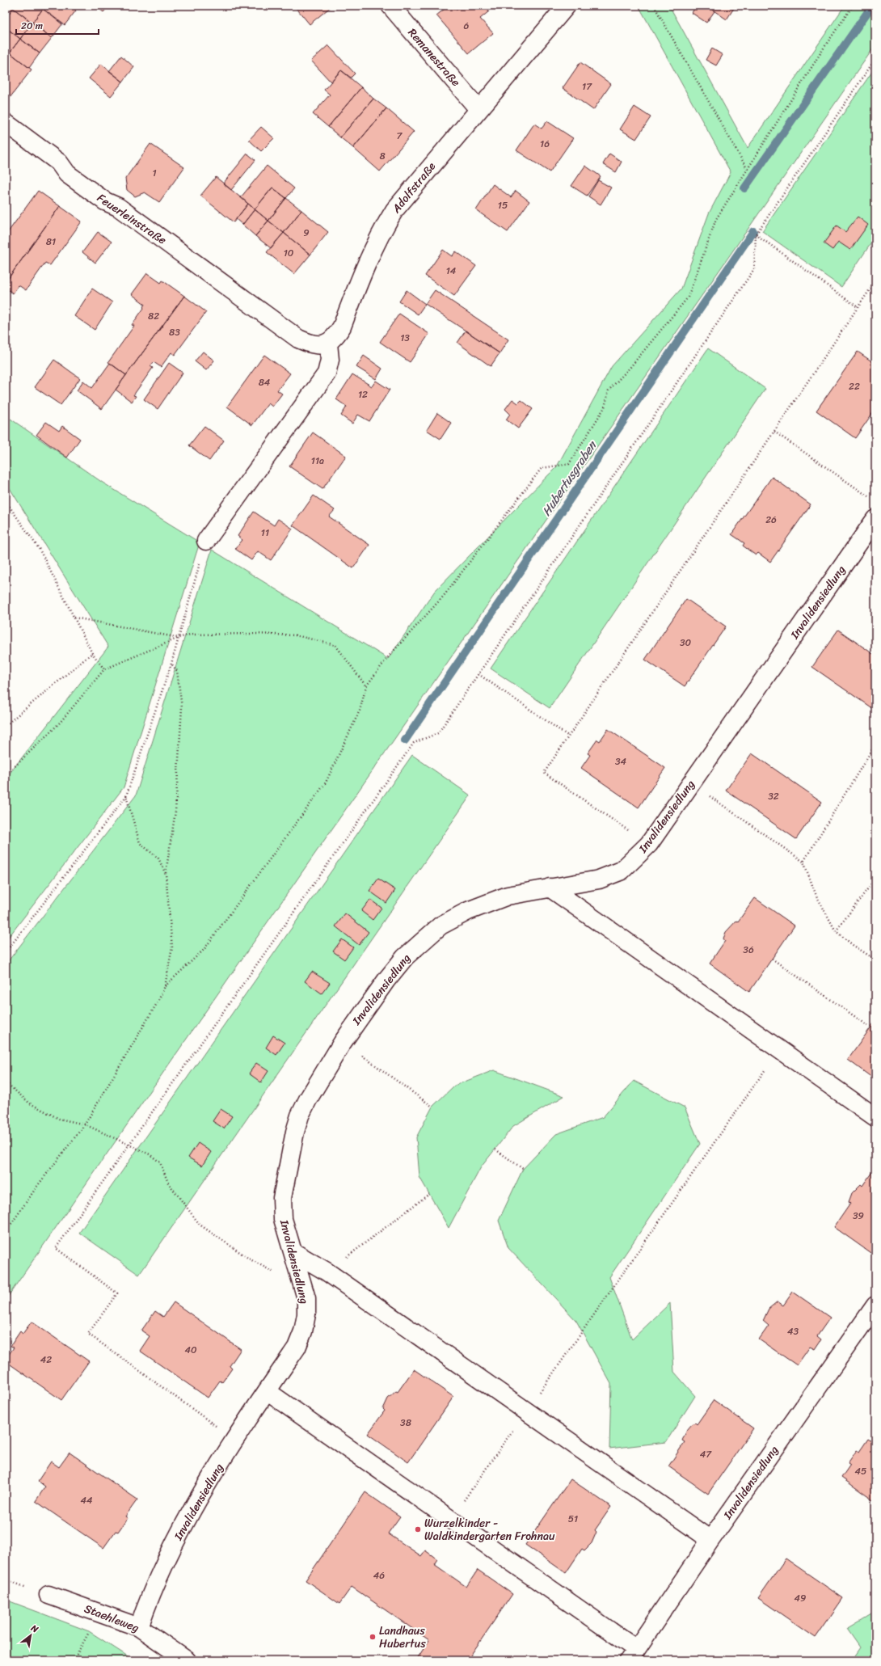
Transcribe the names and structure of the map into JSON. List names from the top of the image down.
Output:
{
  "streets": {
    "street": [
      "Remanestraße",
      "Adolfstraße",
      "Feuerleinstraße",
      "Invalidensiedlung",
      "Staehleweg"
    ]
  },
  "crossings": [
    ["Remanestraße", "Adolfstraße"],
    ["Adolfstraße", "Feuerleinstraße"],
    ["Invalidensiedlung", "Staehleweg"]
  ],
  "water": ["Hubertusgraben"],
  "places": ["Wurzelkinder - Waldkindergarten Frohnau", "Landhaus Hubertus"],
  "house_numbers": [
    "6",
    "17",
    "7",
    "16",
    "8",
    "1",
    "15",
    "9",
    "81",
    "10",
    "14",
    "82",
    "83",
    "13",
    "84",
    "22",
    "12",
    "11a",
    "26",
    "11",
    "30",
    "34",
    "32",
    "36",
    "39",
    "43",
    "40",
    "42",
    "38",
    "47",
    "45",
    "44",
    "51",
    "46",
    "49"
  ],
  "scale_bar": "20 m",
  "north": "top right"
}
